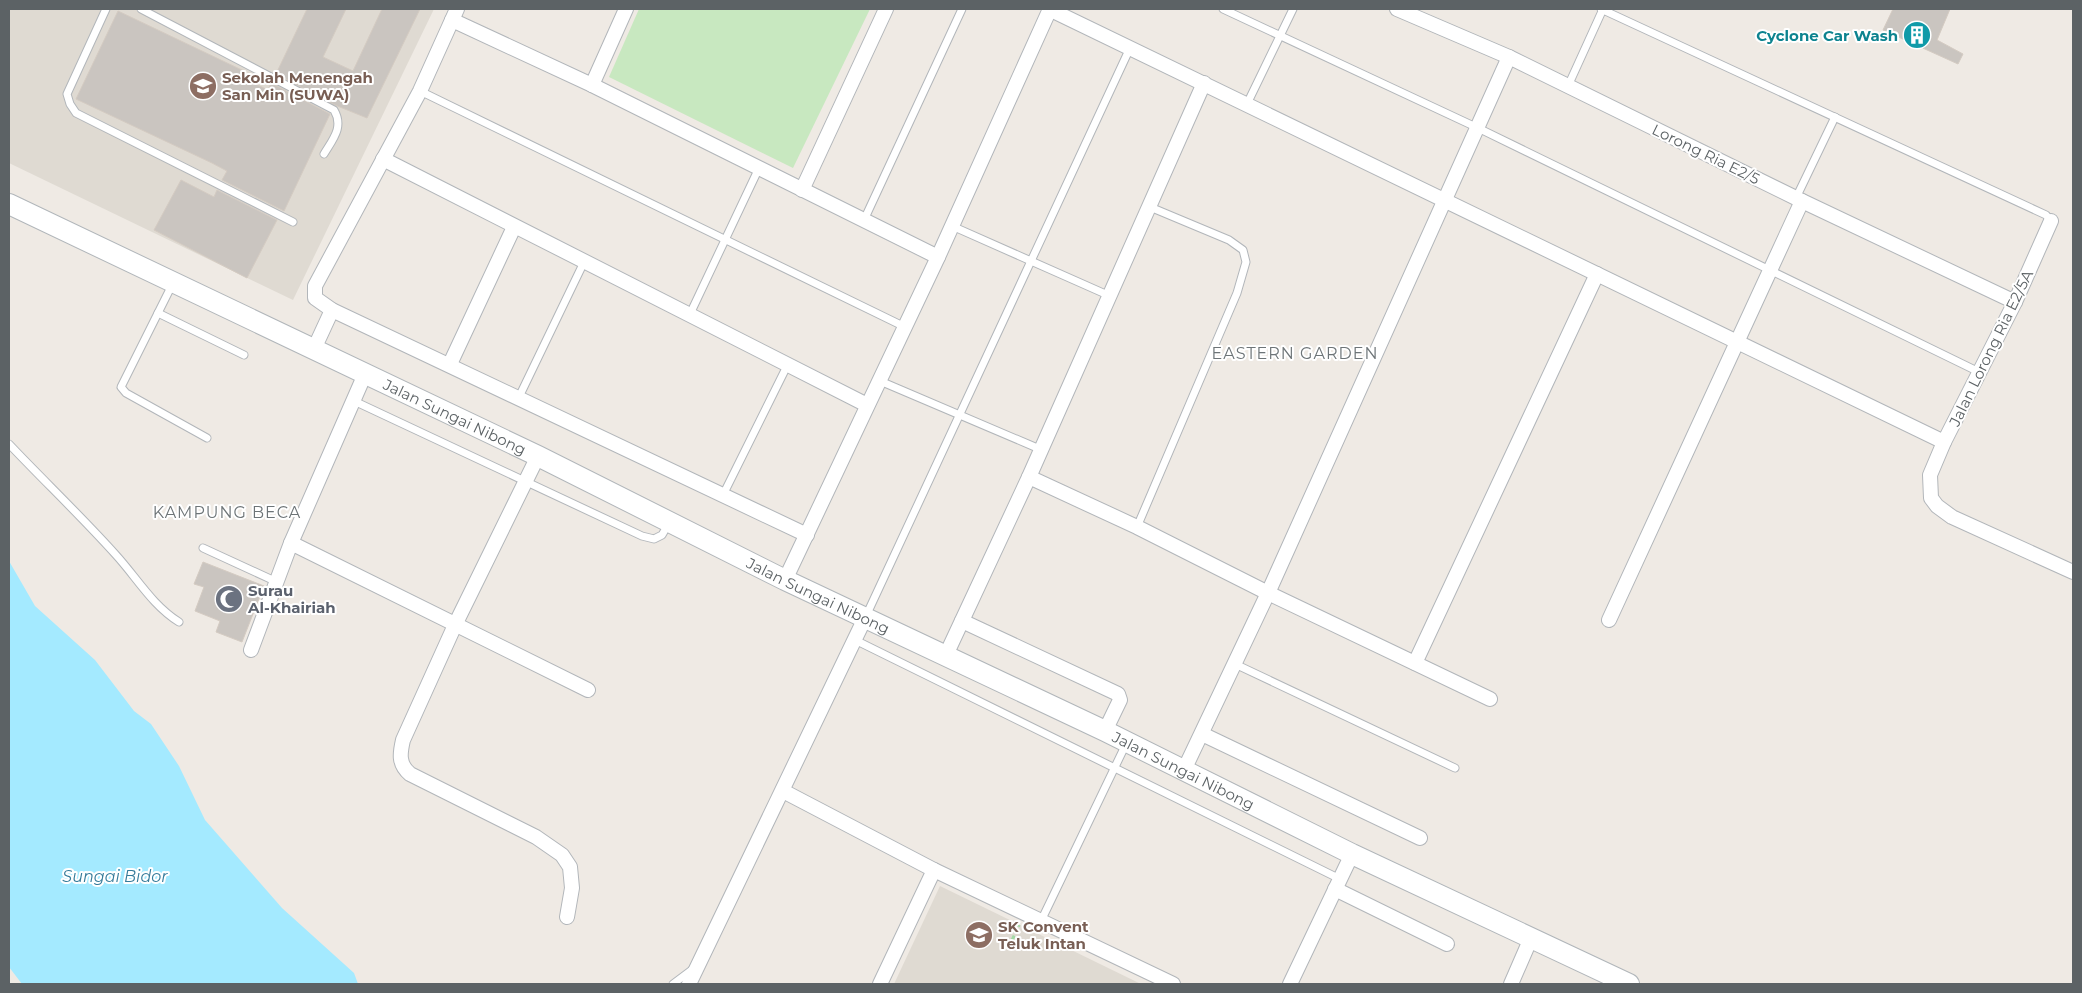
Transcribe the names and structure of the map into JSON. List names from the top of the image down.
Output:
{
  "streets": {
    "street": ["Lorong Ria E2/5", "Jalan Lorong Ria E2/5A", "Jalan Sungai Nibong"]
  },
  "crossings": [
    ["Lorong Ria E2/5", "Jalan Lorong Ria E2/5A"]
  ],
  "districts": ["EASTERN GARDEN", "KAMPUNG BECA"],
  "water": ["Sungai Bidor"],
  "places": {
    "building": ["Cyclone Car Wash"],
    "school or university": ["Sekolah Menengah San Min (SUWA)", "SK Convent Teluk Intan"],
    "mosque": ["Surau Al-Khairiah"]
  }
}
